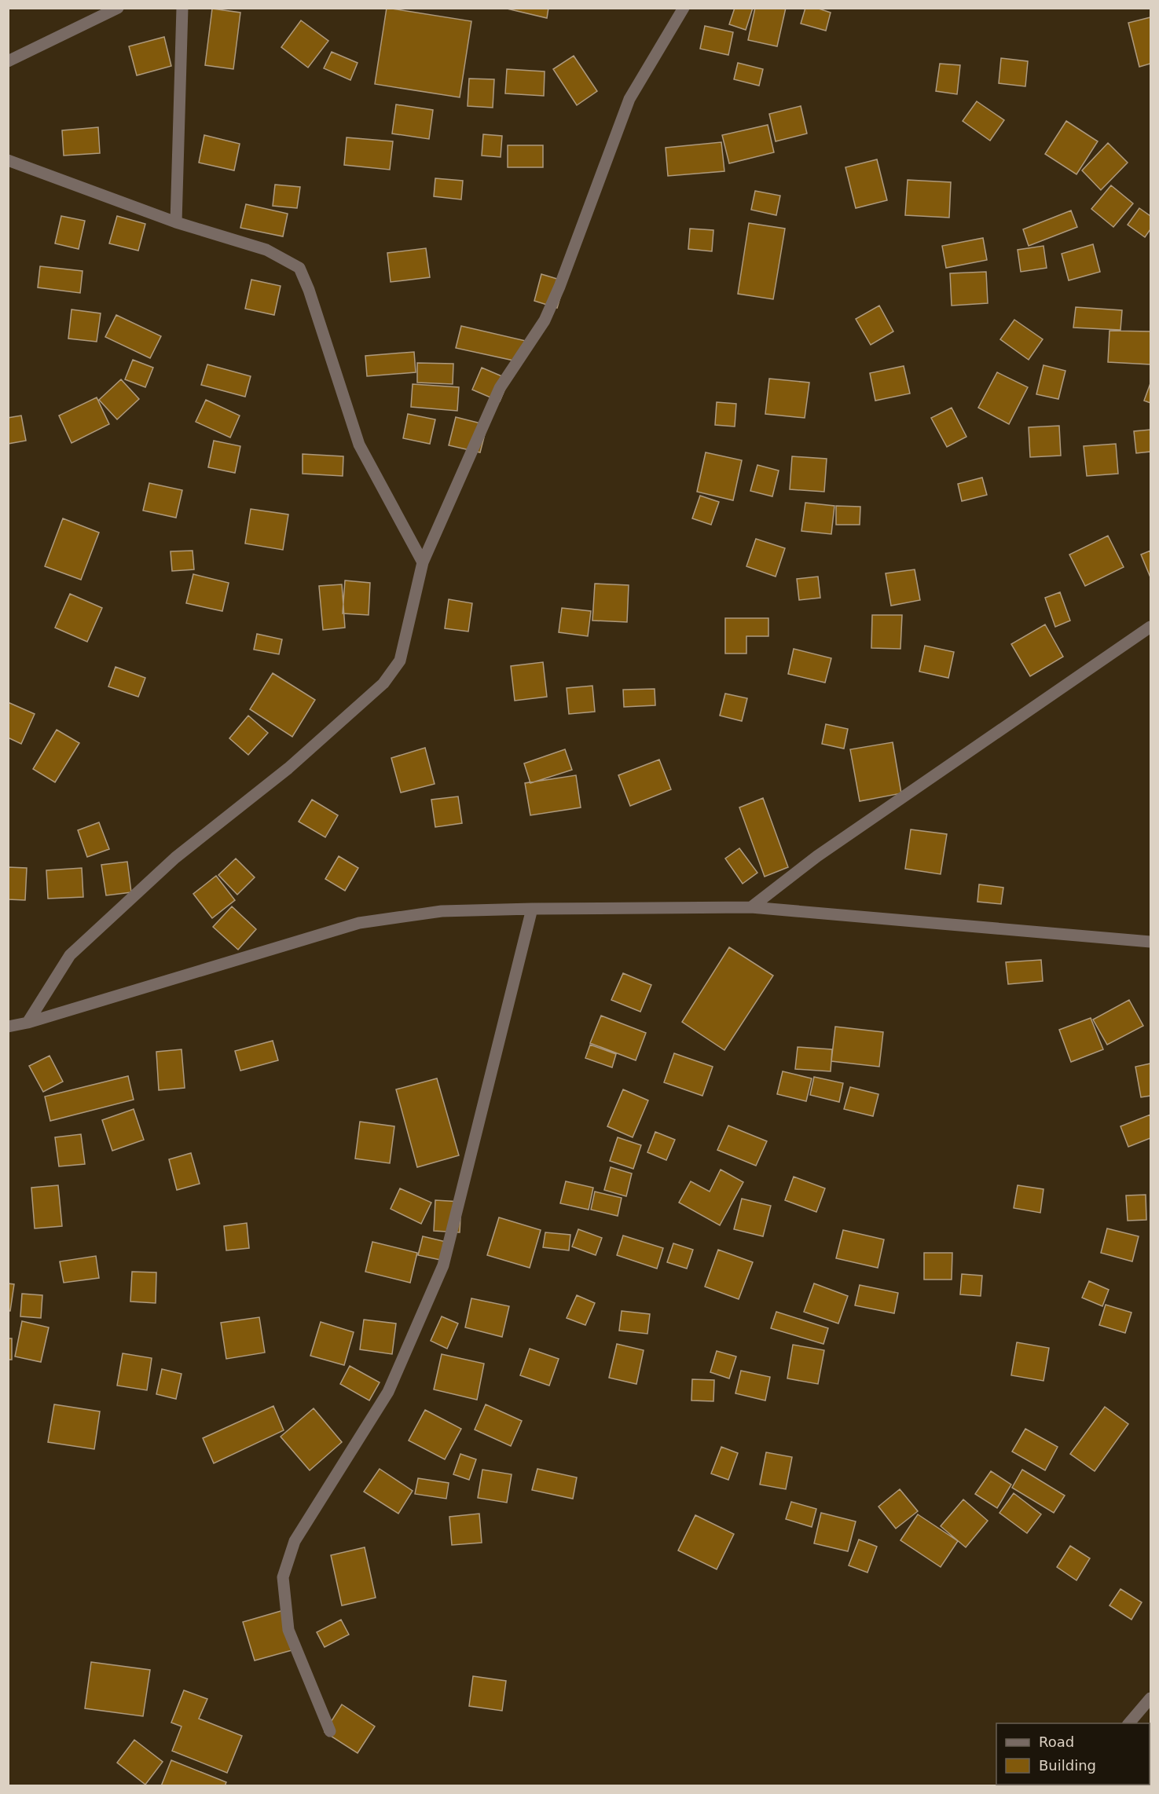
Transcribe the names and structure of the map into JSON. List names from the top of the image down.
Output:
{
  "legend": ["Road", "Building"]
}
